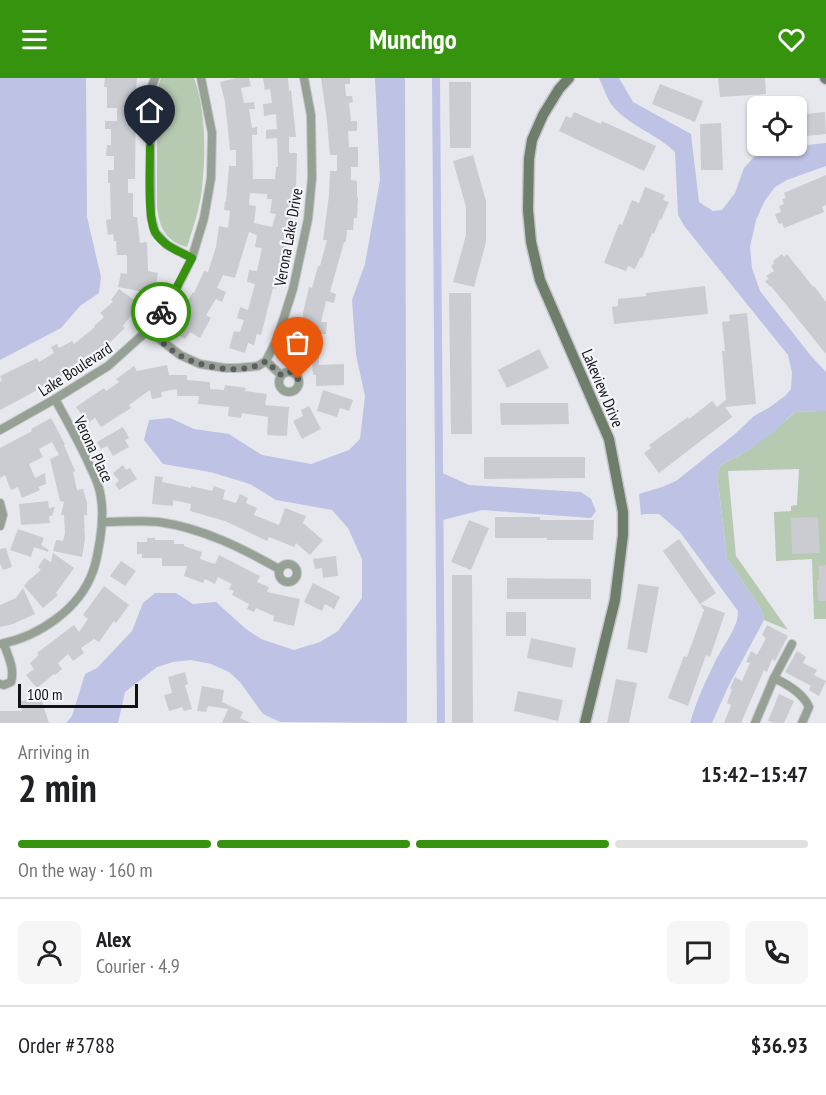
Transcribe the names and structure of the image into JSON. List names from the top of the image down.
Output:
{
  "streets": {
    "street": [
      "Verona Lake Drive",
      "Lake Boulevard",
      "Lakeview Drive",
      "Verona Place"
    ]
  },
  "crossings": [
    ["Lake Boulevard", "Verona Place"]
  ],
  "scale_bar": "100 m",
  "page": {
    "header": "Munchgo",
    "scale": "100 m",
    "heading": ["2 min", "Arriving in", "15:42–15:47"],
    "panel": [
      "Alex",
      "Courier · 4.9",
      "Order #3788",
      "$36.93"
    ],
    "bar": "On the way · 160 m"
  }
}
